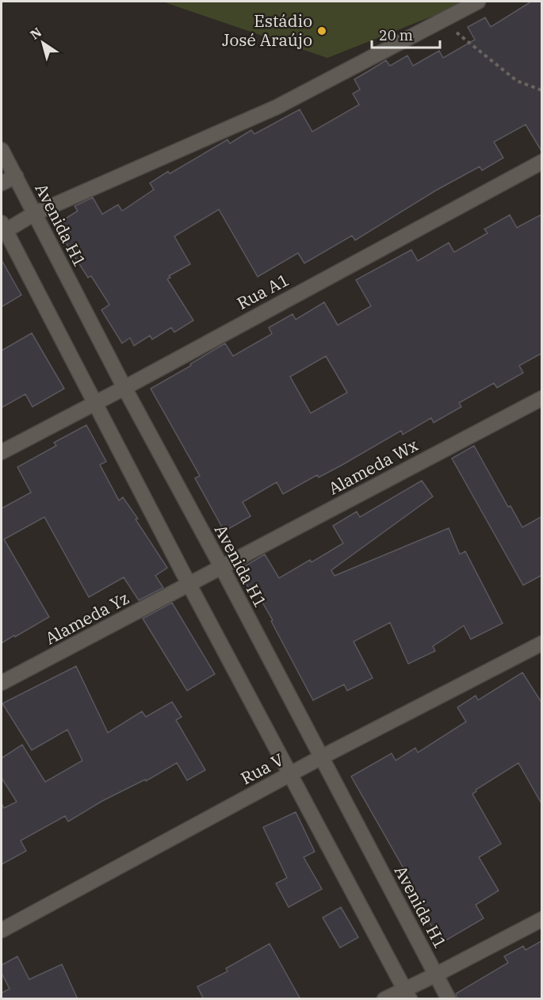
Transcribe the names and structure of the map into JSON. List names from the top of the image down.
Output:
{
  "streets": {
    "street": [
      "Avenida H1",
      "Rua A1",
      "Alameda Wx",
      "Alameda Yz",
      "Rua V"
    ]
  },
  "crossings": [
    ["Avenida H1", "Rua A1"],
    ["Avenida H1", "Alameda Wx"],
    ["Avenida H1", "Rua V"],
    ["Alameda Wx", "Alameda Yz"]
  ],
  "places": ["Estádio José Araújo"],
  "scale_bar": "20 m",
  "north": "top left"
}
